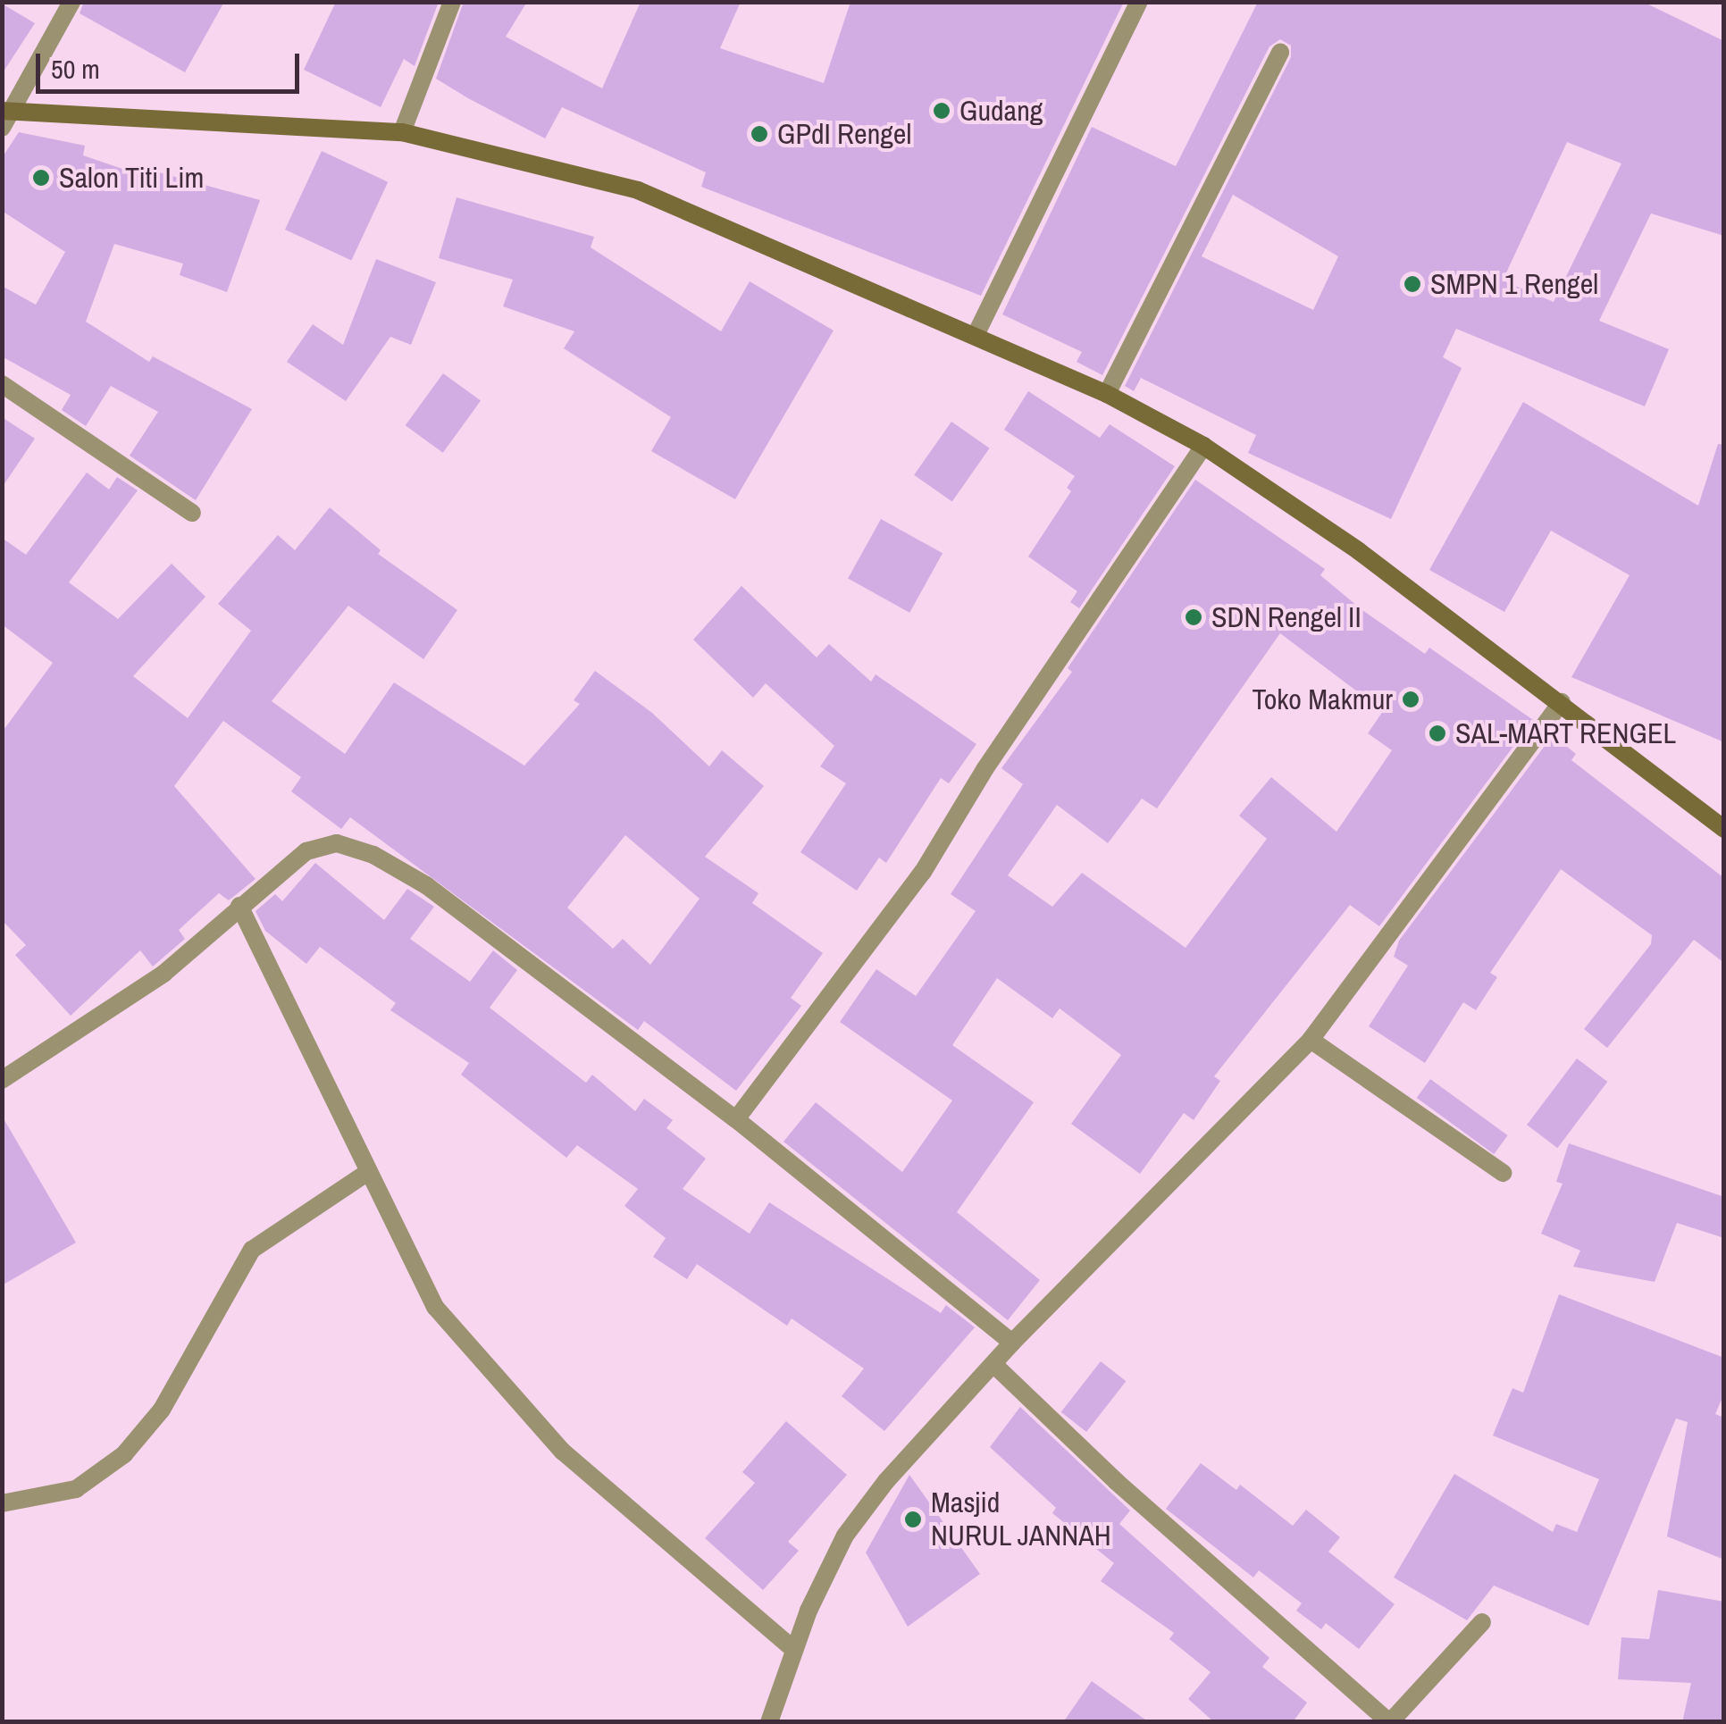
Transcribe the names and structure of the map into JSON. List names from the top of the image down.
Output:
{
  "places": [
    "Gudang",
    "GPdI Rengel",
    "Salon Titi Lim",
    "SMPN 1 Rengel",
    "SDN Rengel II",
    "Toko Makmur",
    "SAL-MART RENGEL",
    "Masjid NURUL JANNAH"
  ],
  "scale_bar": "50 m"
}
